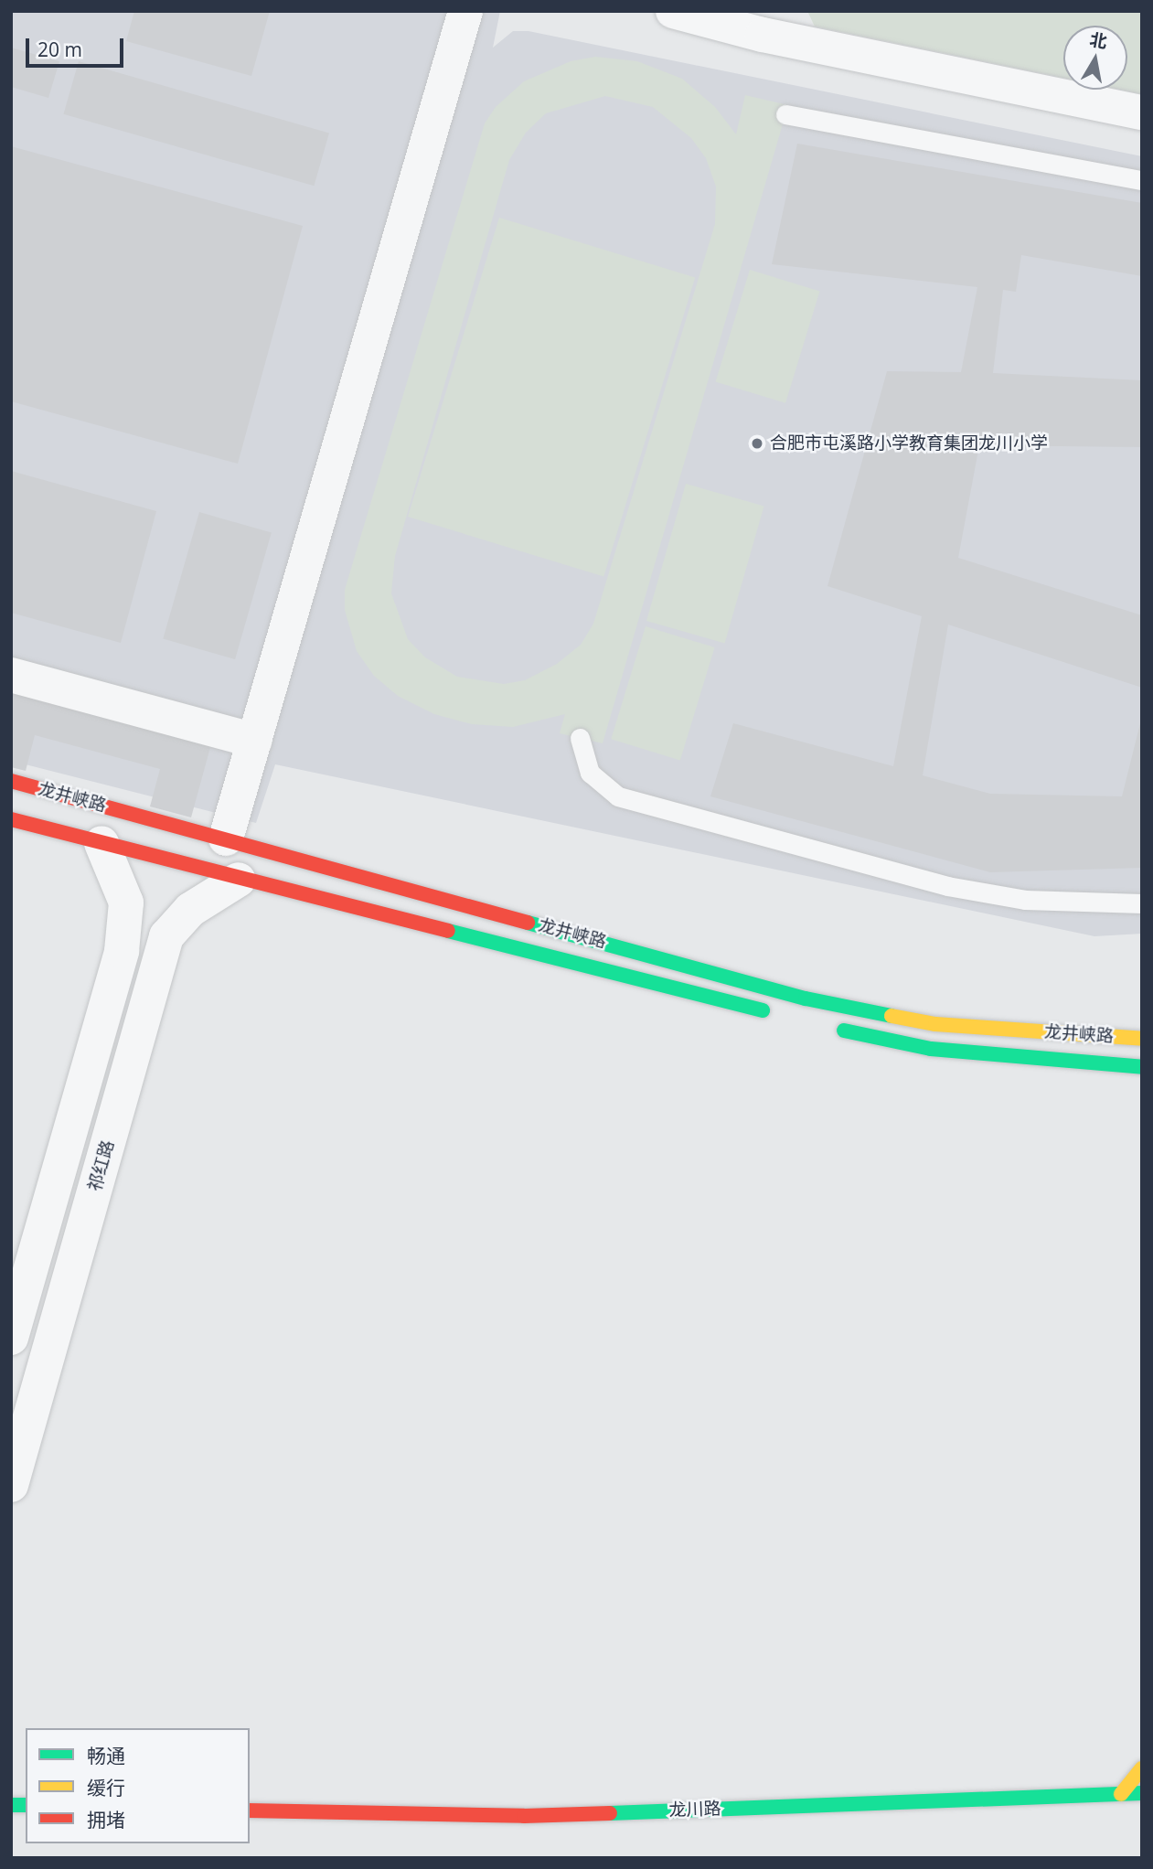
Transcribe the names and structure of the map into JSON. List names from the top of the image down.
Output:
{
  "streets": {
    "street": ["龙井峡路", "祁红路", "龙川路"]
  },
  "crossings": [
    ["龙井峡路", "祁红路"]
  ],
  "places": ["合肥市屯溪路小学教育集团龙川小学"],
  "legend": ["畅通", "缓行", "拥堵"],
  "scale_bar": "20 m",
  "north": "top"
}
